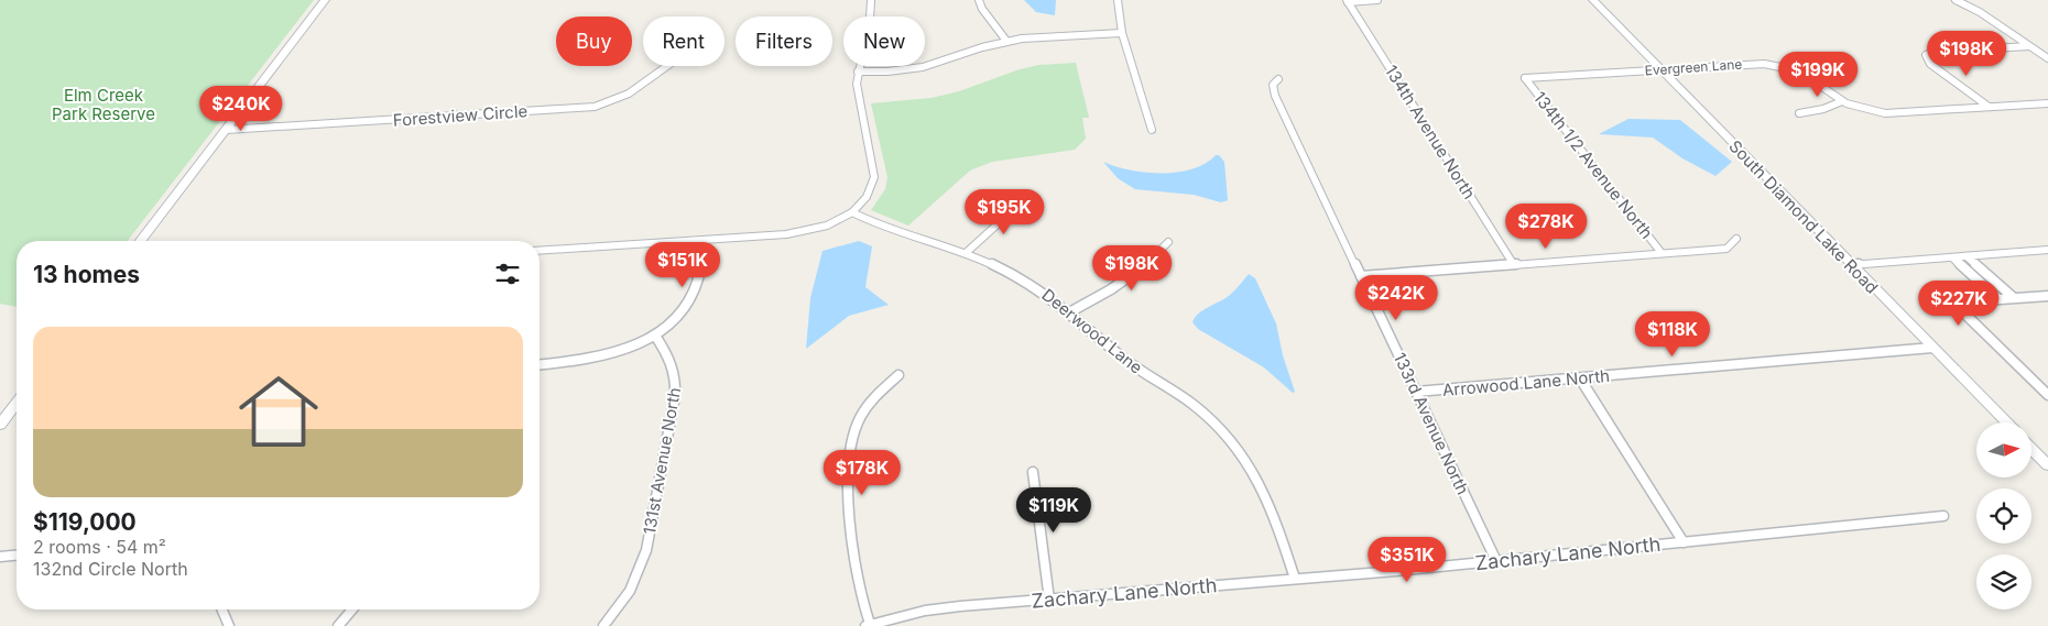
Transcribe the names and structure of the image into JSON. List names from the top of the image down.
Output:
{
  "streets": {
    "street": [
      "Evergreen Lane",
      "Forestview Circle",
      "134th Avenue North",
      "134th 1/2 Avenue North",
      "South Diamond Lake Road",
      "Deerwood Lane",
      "Arrowood Lane North",
      "133rd Avenue North",
      "131st Avenue North",
      "Zachary Lane North"
    ]
  },
  "crossings": [
    ["Evergreen Lane", "134th 1/2 Avenue North"],
    ["Evergreen Lane", "South Diamond Lake Road"],
    ["South Diamond Lake Road", "Arrowood Lane North"],
    ["Deerwood Lane", "Zachary Lane North"],
    ["Arrowood Lane North", "133rd Avenue North"],
    ["133rd Avenue North", "Zachary Lane North"]
  ],
  "parks": ["Elm Creek Park Reserve"],
  "north": "right",
  "page": {
    "chip": [
      "Buy",
      "Rent",
      "Filters",
      "New"
    ],
    "price": [
      "$198K",
      "$199K",
      "$240K",
      "$195K",
      "$278K",
      "$151K",
      "$198K",
      "$242K",
      "$227K",
      "$118K",
      "$178K",
      "$119K",
      "$351K"
    ],
    "heading": "13 homes",
    "list": [
      {
        "name": "$119,000",
        "note": "2 rooms · 54 m² · 132nd Circle North"
      }
    ]
  }
}
